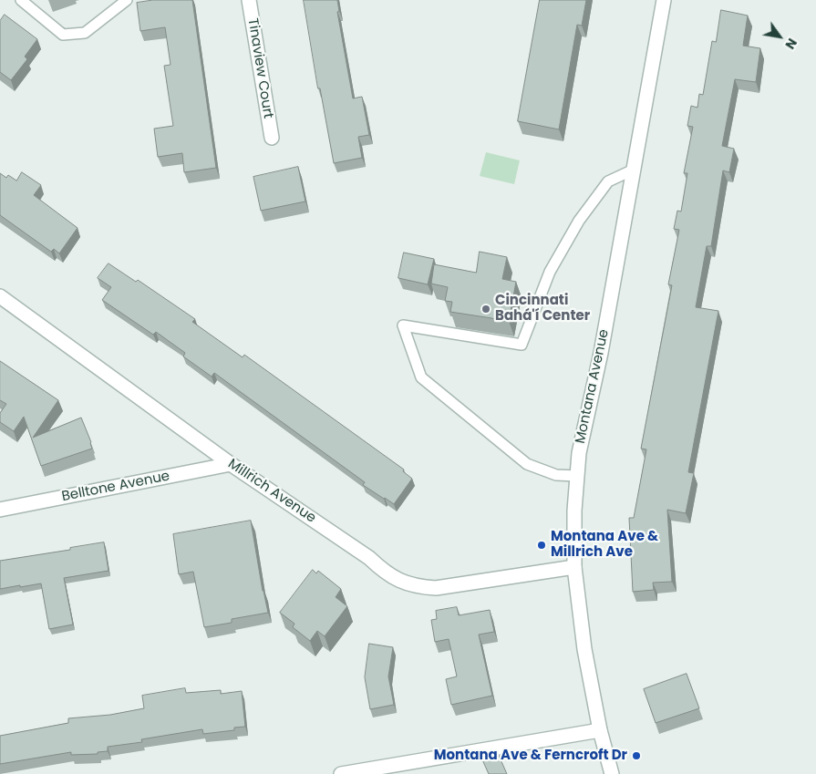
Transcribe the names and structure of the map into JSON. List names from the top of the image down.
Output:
{
  "streets": {
    "street": [
      "Tinaview Court",
      "Montana Avenue",
      "Belltone Avenue",
      "Millrich Avenue"
    ]
  },
  "crossings": [
    ["Montana Avenue", "Millrich Avenue"],
    ["Belltone Avenue", "Millrich Avenue"]
  ],
  "places": ["Cincinnati Bahá'í Center", "Montana Ave & Millrich Ave", "Montana Ave & Ferncroft Dr"],
  "north": "bottom right"
}
